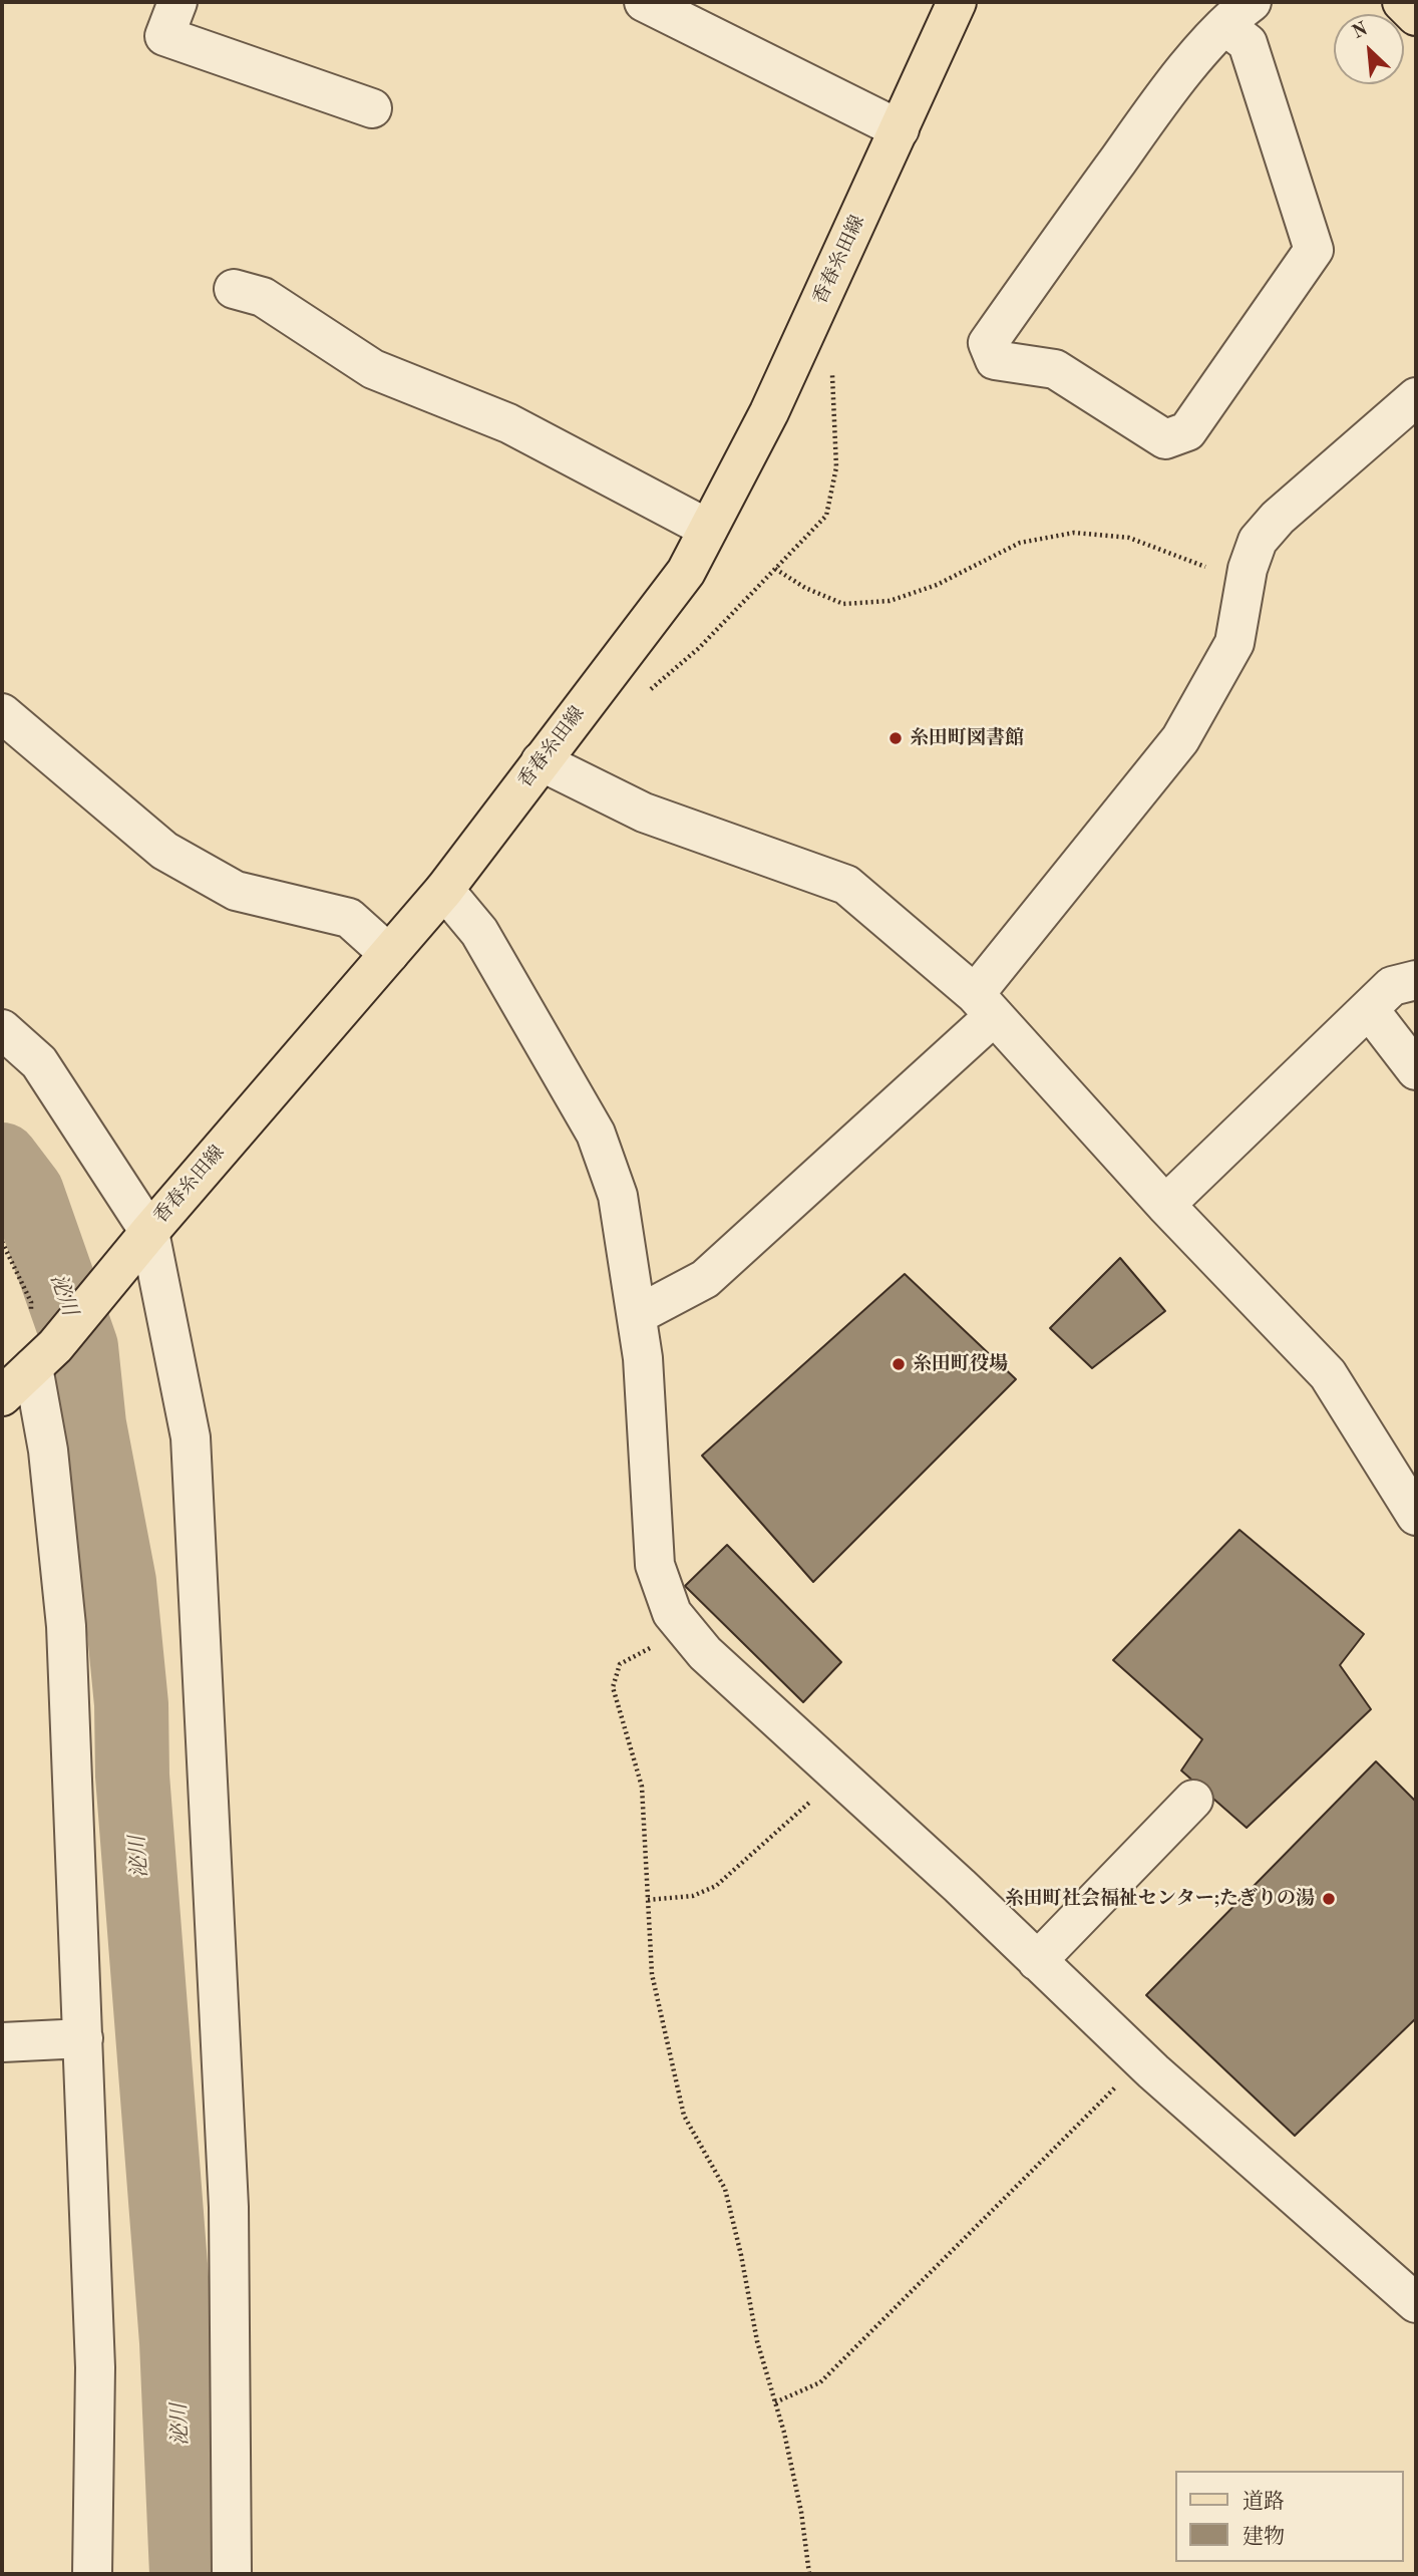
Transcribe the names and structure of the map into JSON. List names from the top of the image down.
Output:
{
  "streets": {
    "main road": ["香春糸田線"]
  },
  "water": ["泌川"],
  "places": ["糸田町図書館", "糸田町役場", "糸田町社会福祉センター;たぎりの湯"],
  "legend": ["道路", "建物"],
  "north": "top left"
}
